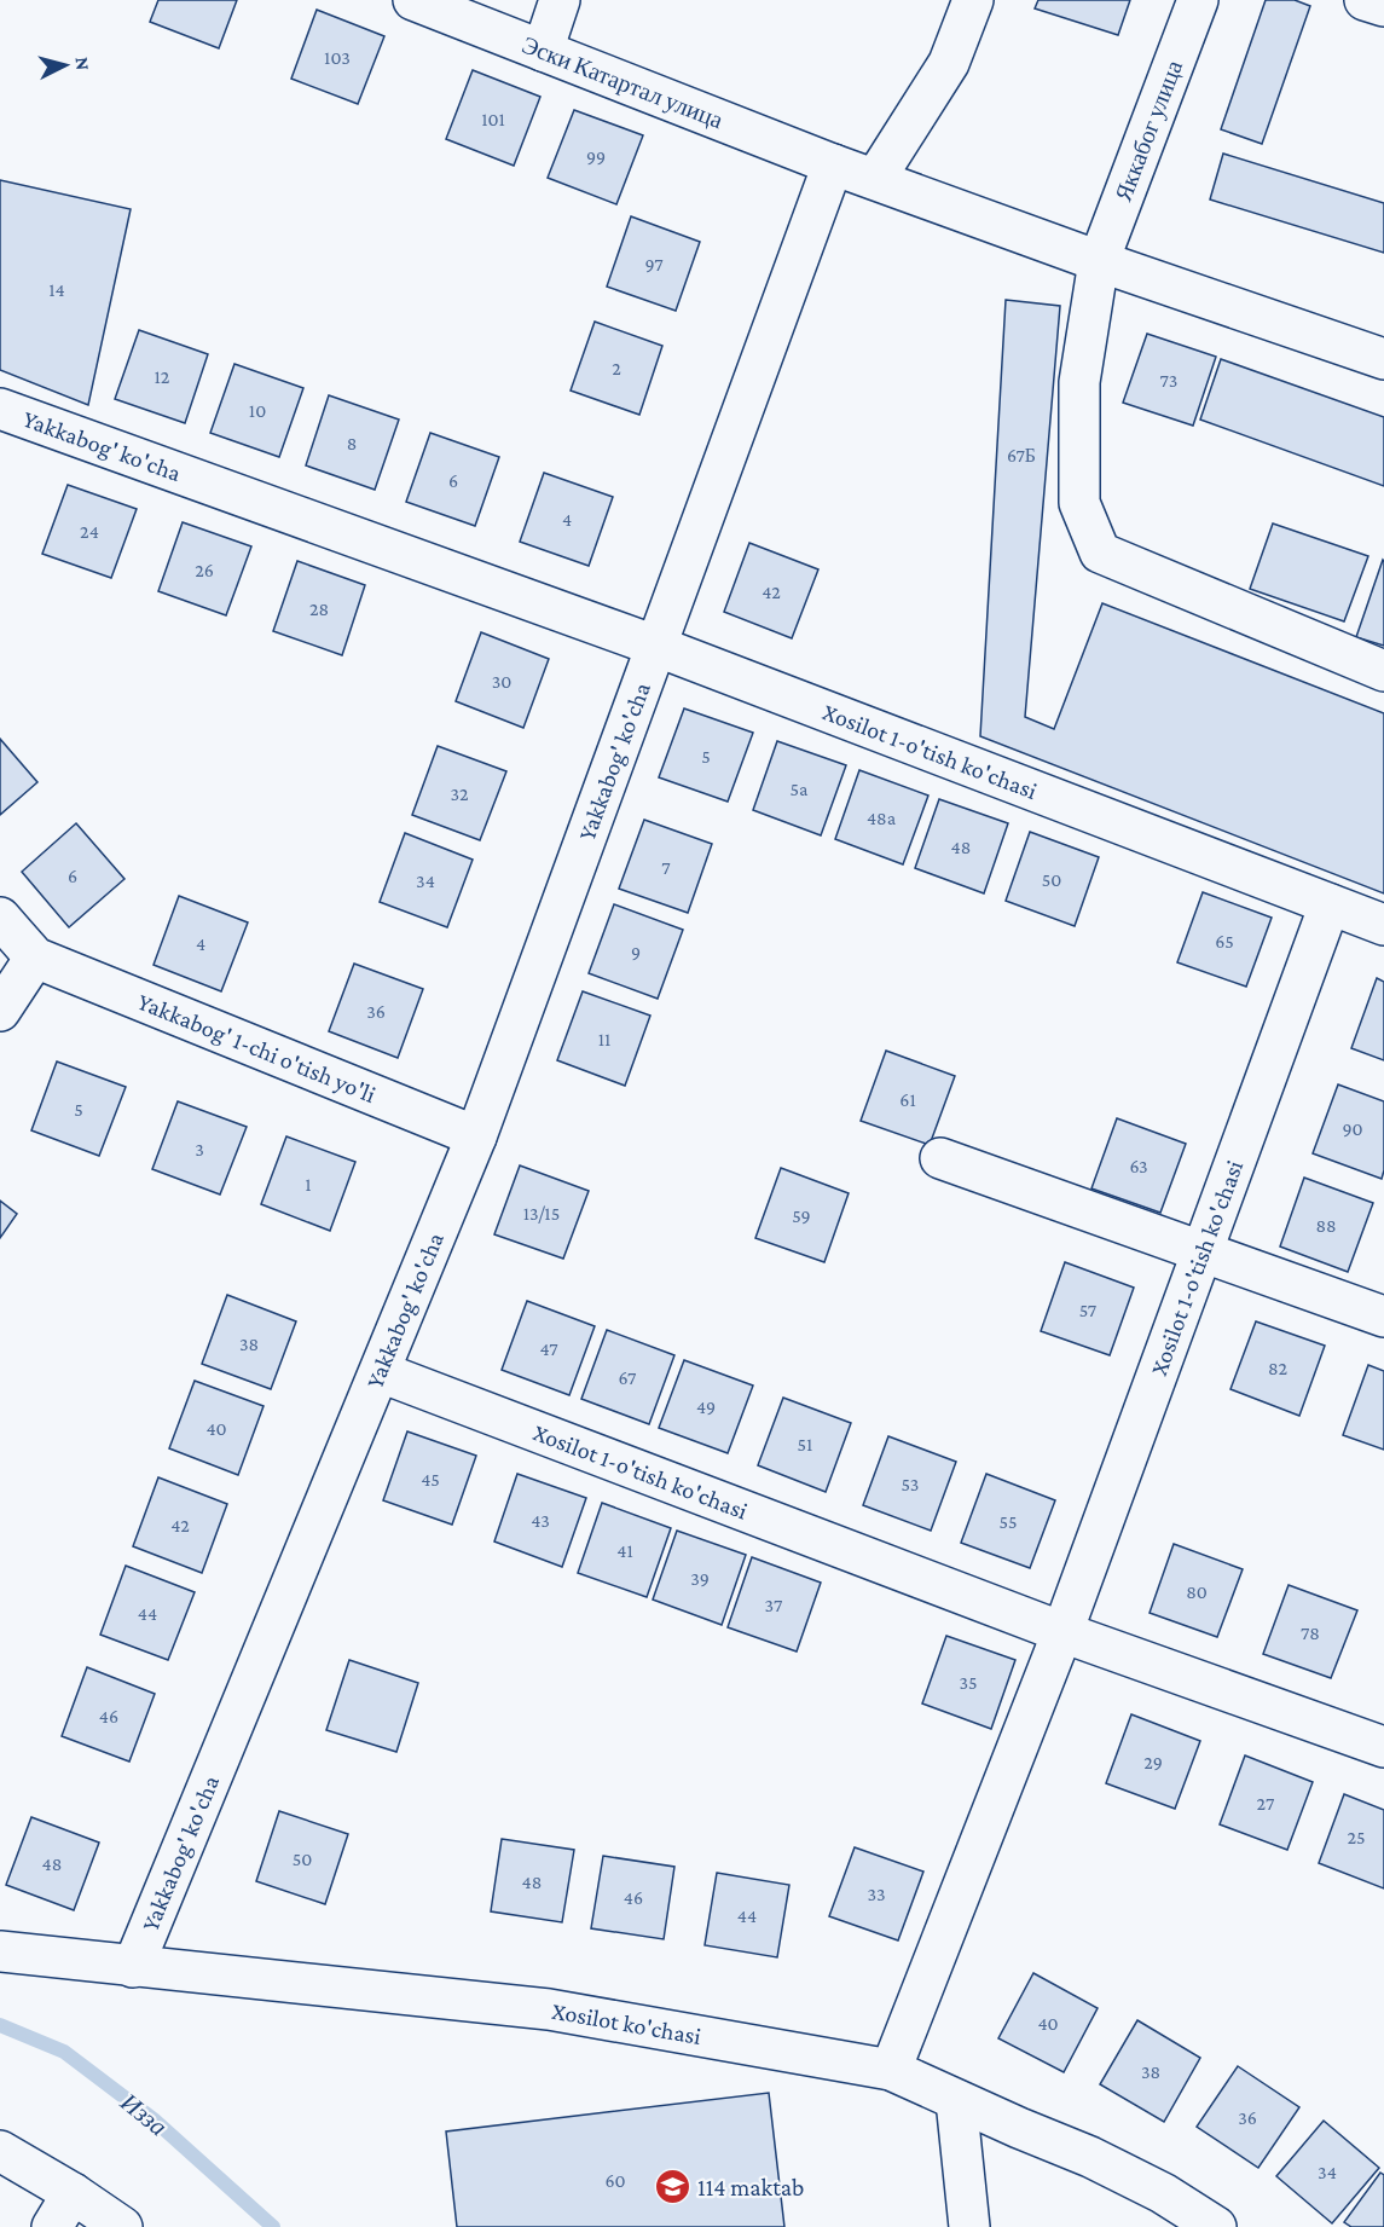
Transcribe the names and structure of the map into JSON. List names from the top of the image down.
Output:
{
  "streets": {
    "street": [
      "Эски Катартал улица",
      "Яккабог улица",
      "Yakkabog' ko'cha",
      "Xosilot 1-o'tish ko'chasi",
      "Yakkabog' 1-chi o'tish yo'li",
      "Xosilot ko'chasi"
    ]
  },
  "crossings": [
    ["Эски Катартал улица", "Яккабог улица"],
    ["Эски Катартал улица", "Yakkabog' ko'cha"],
    ["Yakkabog' ko'cha", "Xosilot 1-o'tish ko'chasi"],
    ["Yakkabog' ko'cha", "Yakkabog' 1-chi o'tish yo'li"],
    ["Yakkabog' ko'cha", "Xosilot ko'chasi"],
    ["Xosilot 1-o'tish ko'chasi", "Xosilot ko'chasi"]
  ],
  "water": ["Изза"],
  "places": {
    "school or university": ["114 maktab"]
  },
  "house_numbers": [
    "103",
    "101",
    "99",
    "97",
    "14",
    "2",
    "12",
    "73",
    "10",
    "8",
    "67Б",
    "6",
    "4",
    "24",
    "26",
    "42",
    "28",
    "30",
    "5",
    "5a",
    "32",
    "48a",
    "48",
    "7",
    "6",
    "50",
    "34",
    "65",
    "4",
    "9",
    "36",
    "11",
    "61",
    "5",
    "90",
    "3",
    "63",
    "1",
    "13/15",
    "59",
    "88",
    "57",
    "38",
    "47",
    "82",
    "67",
    "49",
    "40",
    "51",
    "45",
    "53",
    "43",
    "55",
    "42",
    "41",
    "39",
    "80",
    "37",
    "44",
    "78",
    "35",
    "46",
    "29",
    "27",
    "25",
    "50",
    "48",
    "48",
    "33",
    "46",
    "44",
    "40",
    "38",
    "36",
    "34",
    "60"
  ],
  "north": "right"
}
